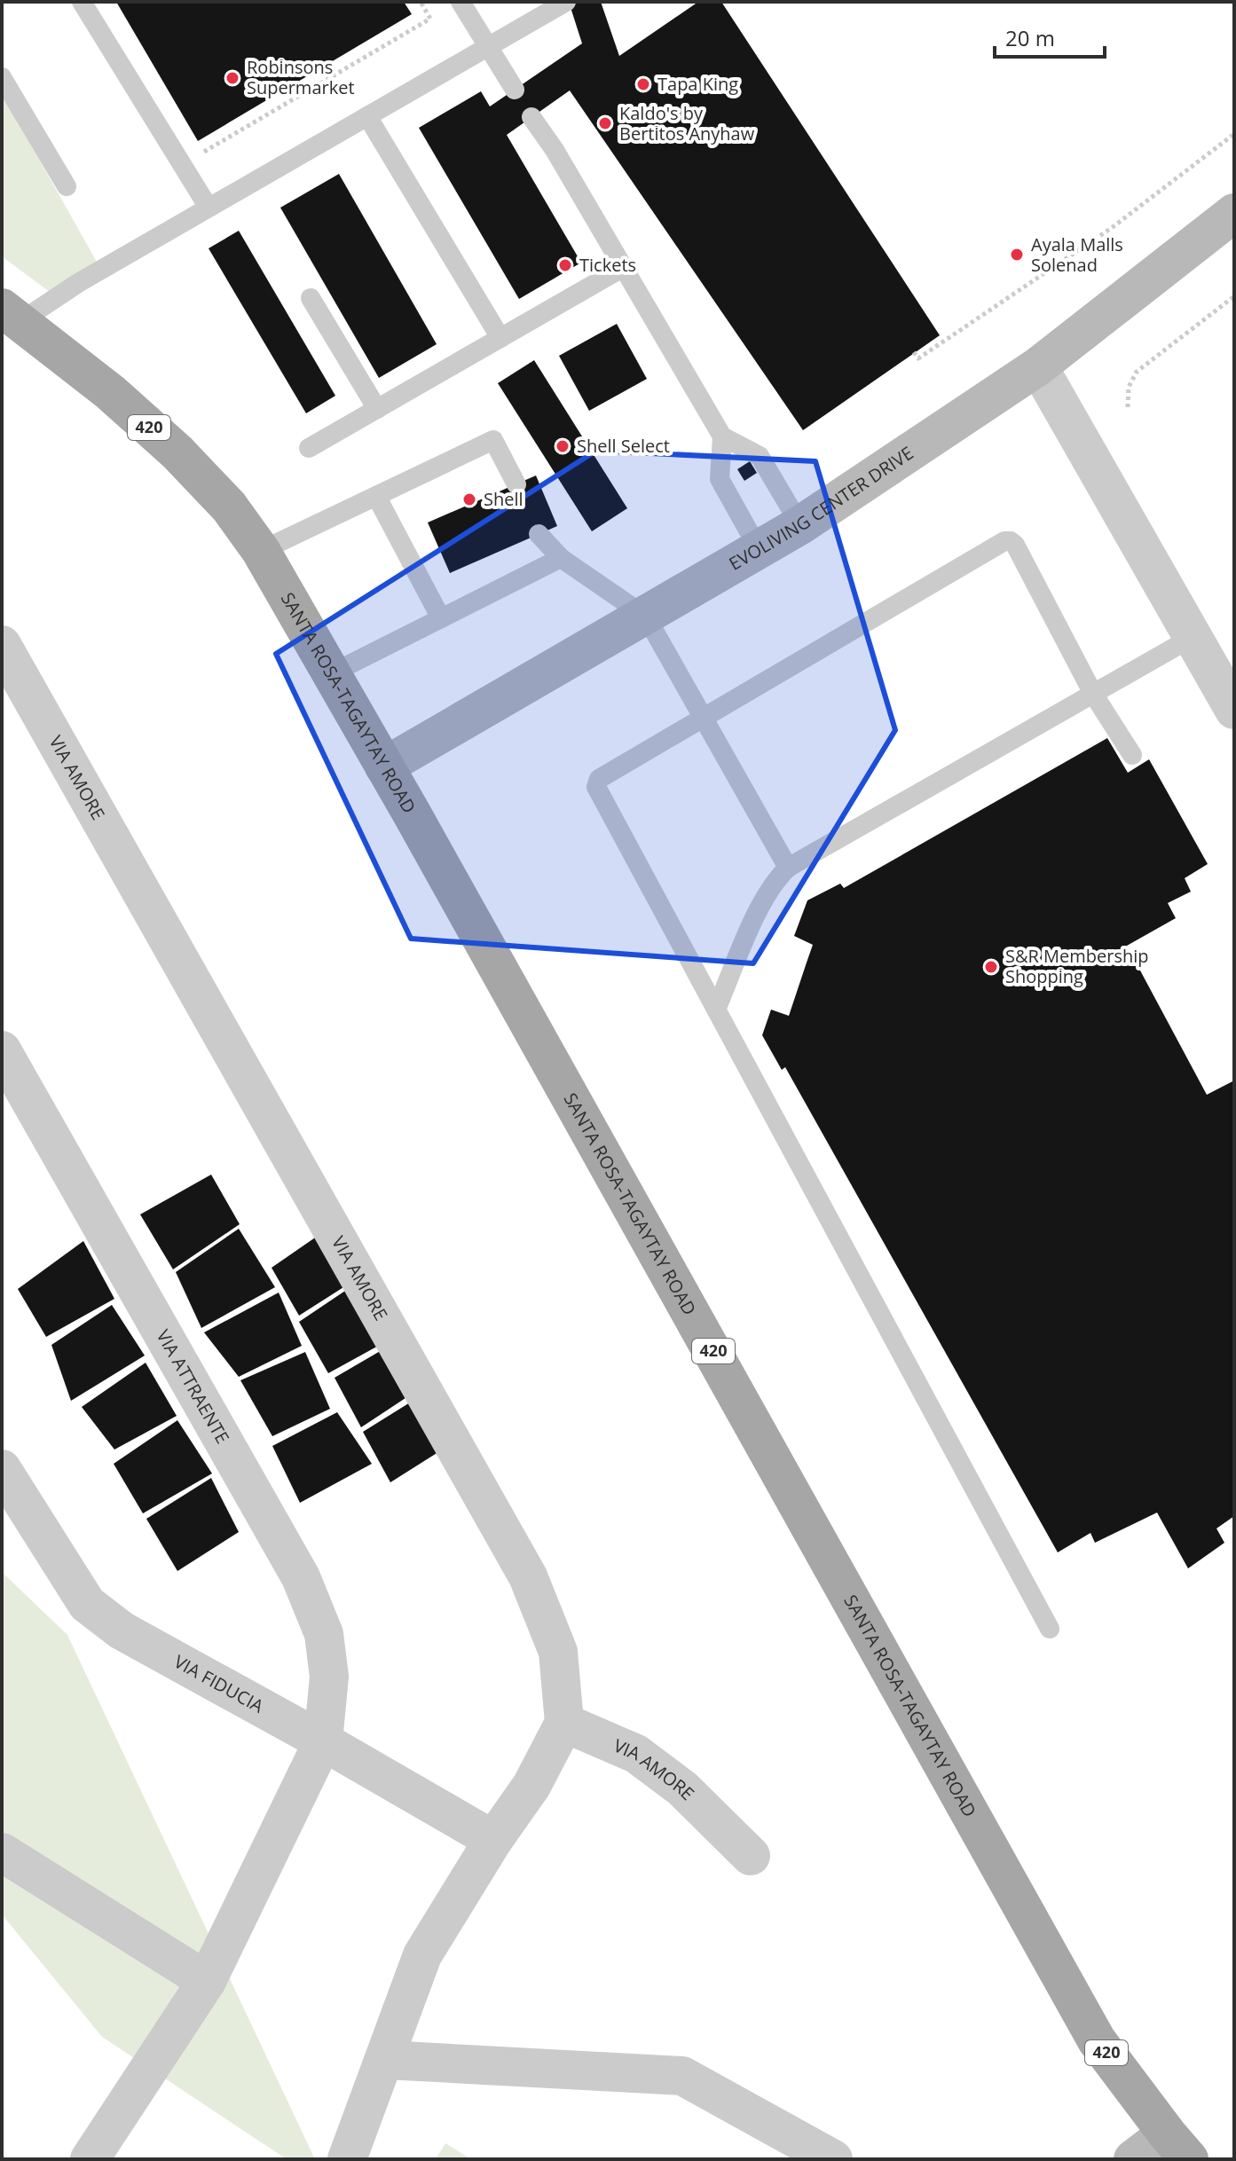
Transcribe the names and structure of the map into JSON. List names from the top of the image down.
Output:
{
  "streets": {
    "main road": ["420", "SANTA ROSA-TAGAYTAY ROAD"],
    "street": [
      "EVOLIVING CENTER DRIVE",
      "VIA AMORE",
      "VIA ATTRAENTE",
      "VIA FIDUCIA"
    ]
  },
  "crossings": [
    ["EVOLIVING CENTER DRIVE", "SANTA ROSA-TAGAYTAY ROAD"],
    ["VIA ATTRAENTE", "VIA FIDUCIA"]
  ],
  "places": [
    "Robinsons Supermarket",
    "Tapa King",
    "Kaldo's by Bertitos Anyhaw",
    "Ayala Malls Solenad",
    "Tickets",
    "Shell Select",
    "Shell",
    "S&R Membership Shopping"
  ],
  "scale_bar": "20 m"
}
